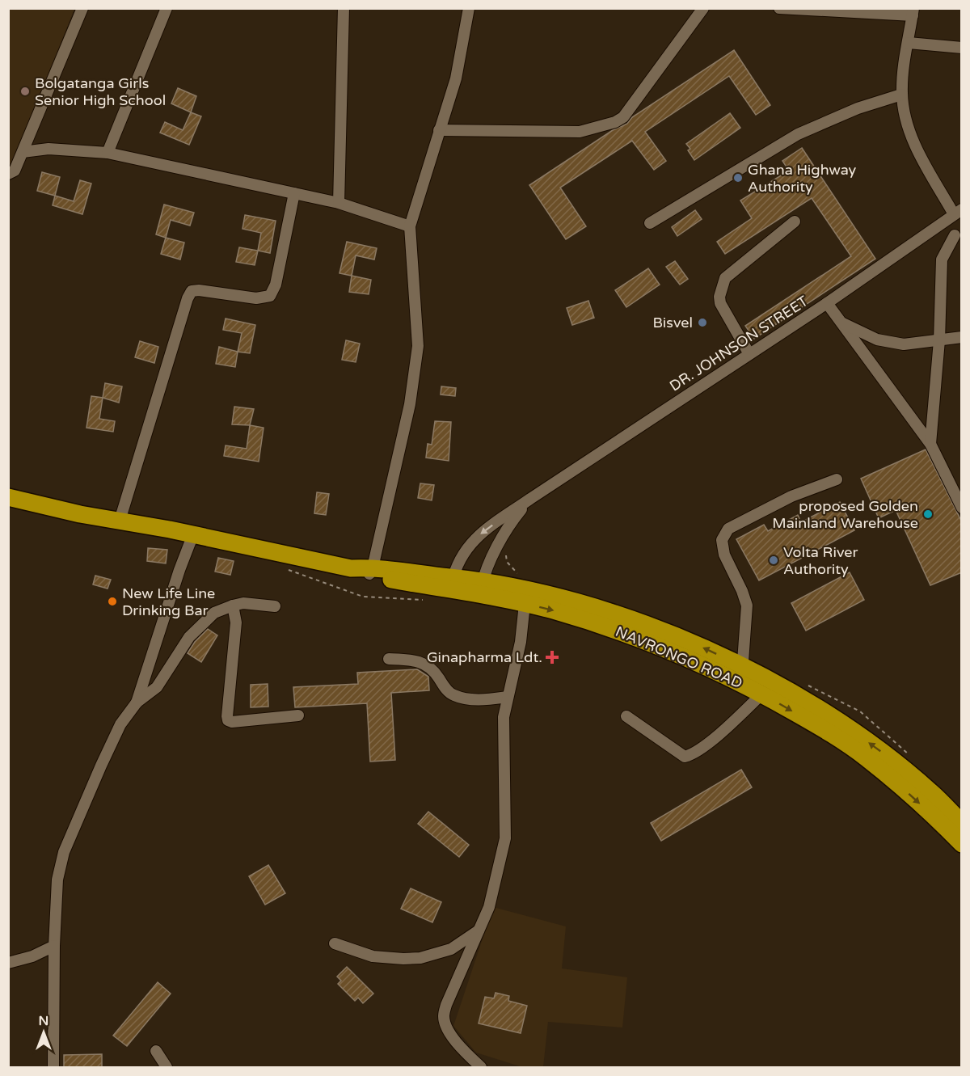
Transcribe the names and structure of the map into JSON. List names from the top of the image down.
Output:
{
  "streets": {
    "highway": ["NAVRONGO ROAD"],
    "street": ["DR. JOHNSON STREET"]
  },
  "crossings": [
    ["DR. JOHNSON STREET", "NAVRONGO ROAD"]
  ],
  "places": {
    "other": [
      "Bolgatanga Girls Senior High School",
      "Ghana Highway Authority",
      "Bisvel",
      "proposed Golden Mainland Warehouse",
      "Volta River Authority",
      "New Life Line Drinking Bar"
    ],
    "health": ["Ginapharma Ldt."]
  },
  "north": "top"
}
